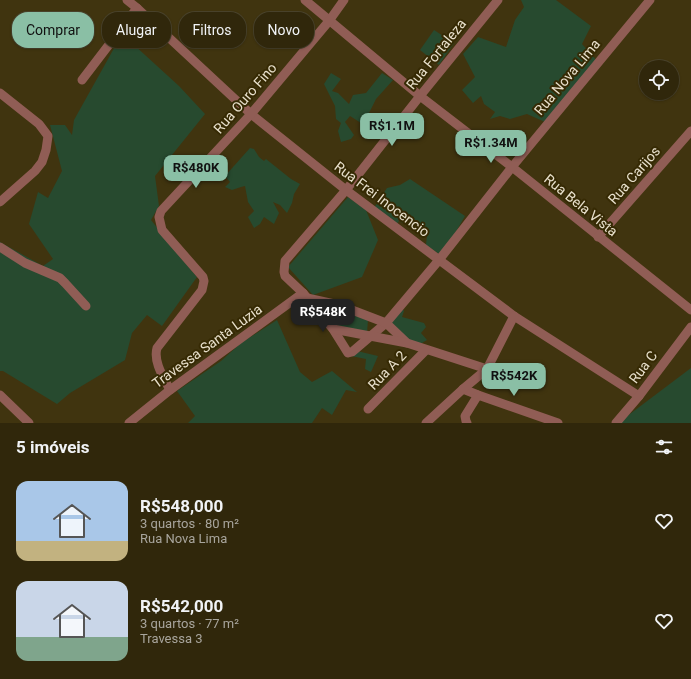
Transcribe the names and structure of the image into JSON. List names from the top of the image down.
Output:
{
  "streets": {
    "street": [
      "Rua Fortaleza",
      "Rua Nova Lima",
      "Rua Ouro Fino",
      "Rua Carijos",
      "Rua Frei Inocencio",
      "Rua Bela Vista",
      "Travessa Santa Luzia",
      "Rua C",
      "Rua A 2"
    ]
  },
  "crossings": [
    ["Rua Fortaleza", "Rua Nova Lima"],
    ["Rua Fortaleza", "Rua Frei Inocencio"],
    ["Rua Fortaleza", "Rua Bela Vista"],
    ["Rua Fortaleza", "Travessa Santa Luzia"],
    ["Rua Nova Lima", "Rua Frei Inocencio"],
    ["Rua Nova Lima", "Rua Bela Vista"],
    ["Rua Ouro Fino", "Rua Frei Inocencio"],
    ["Rua Ouro Fino", "Rua Bela Vista"],
    ["Rua Ouro Fino", "Travessa Santa Luzia"],
    ["Rua Carijos", "Rua Bela Vista"],
    ["Rua Frei Inocencio", "Rua C"]
  ],
  "page": {
    "chip": [
      "Comprar",
      "Alugar",
      "Filtros",
      "Novo"
    ],
    "price": [
      "R$1.1M",
      "R$1.34M",
      "R$480K",
      "R$548K",
      "R$542K"
    ],
    "heading": "5 imóveis",
    "list": [
      {
        "name": "R$548,000",
        "note": "3 quartos · 80 m² · Rua Nova Lima"
      },
      {
        "name": "R$542,000",
        "note": "3 quartos · 77 m² · Travessa 3"
      }
    ]
  }
}
